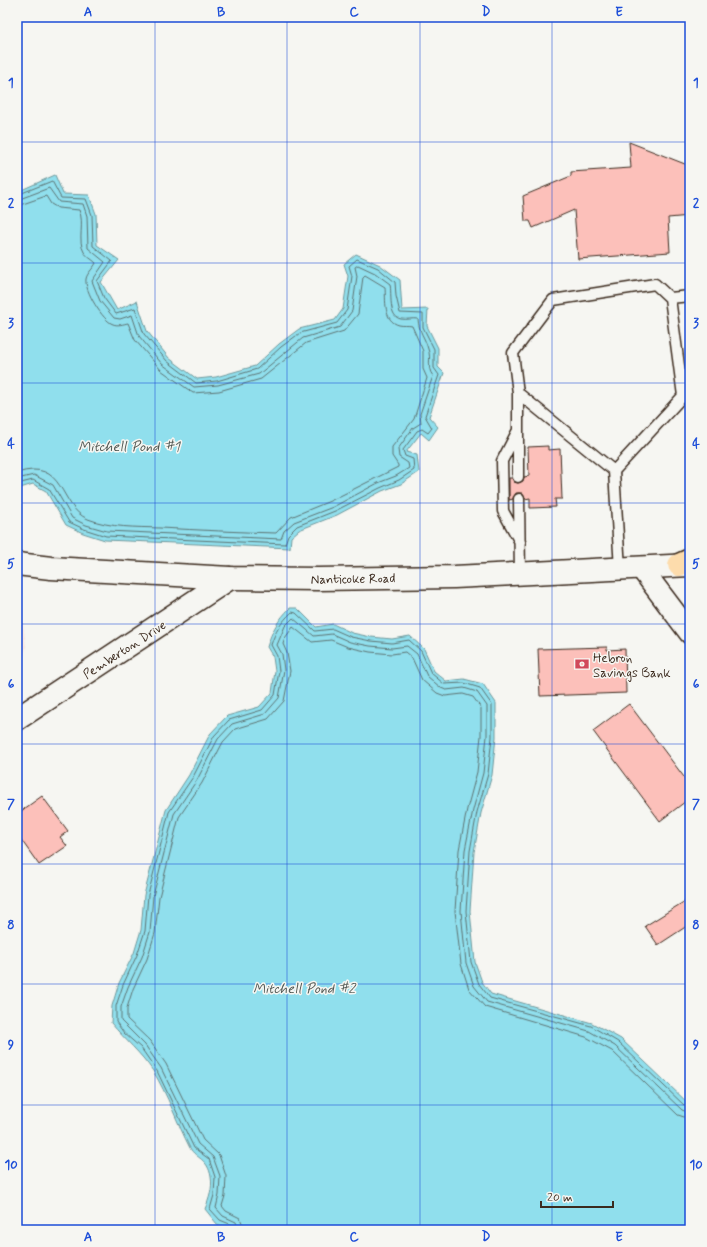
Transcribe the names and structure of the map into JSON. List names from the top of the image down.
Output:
{
  "streets": {
    "main road": ["Nanticoke Road", "Pemberton Drive"]
  },
  "crossings": [
    ["Nanticoke Road", "Pemberton Drive"]
  ],
  "water": ["Mitchell Pond #1", "Mitchell Pond #2"],
  "places": {
    "bank": ["Hebron Savings Bank"]
  },
  "scale_bar": "20 m",
  "grid": {
    "columns": [
      "A",
      "B",
      "C",
      "D",
      "E"
    ],
    "rows": [
      "1",
      "2",
      "3",
      "4",
      "5",
      "6",
      "7",
      "8",
      "9",
      "10"
    ]
  }
}
